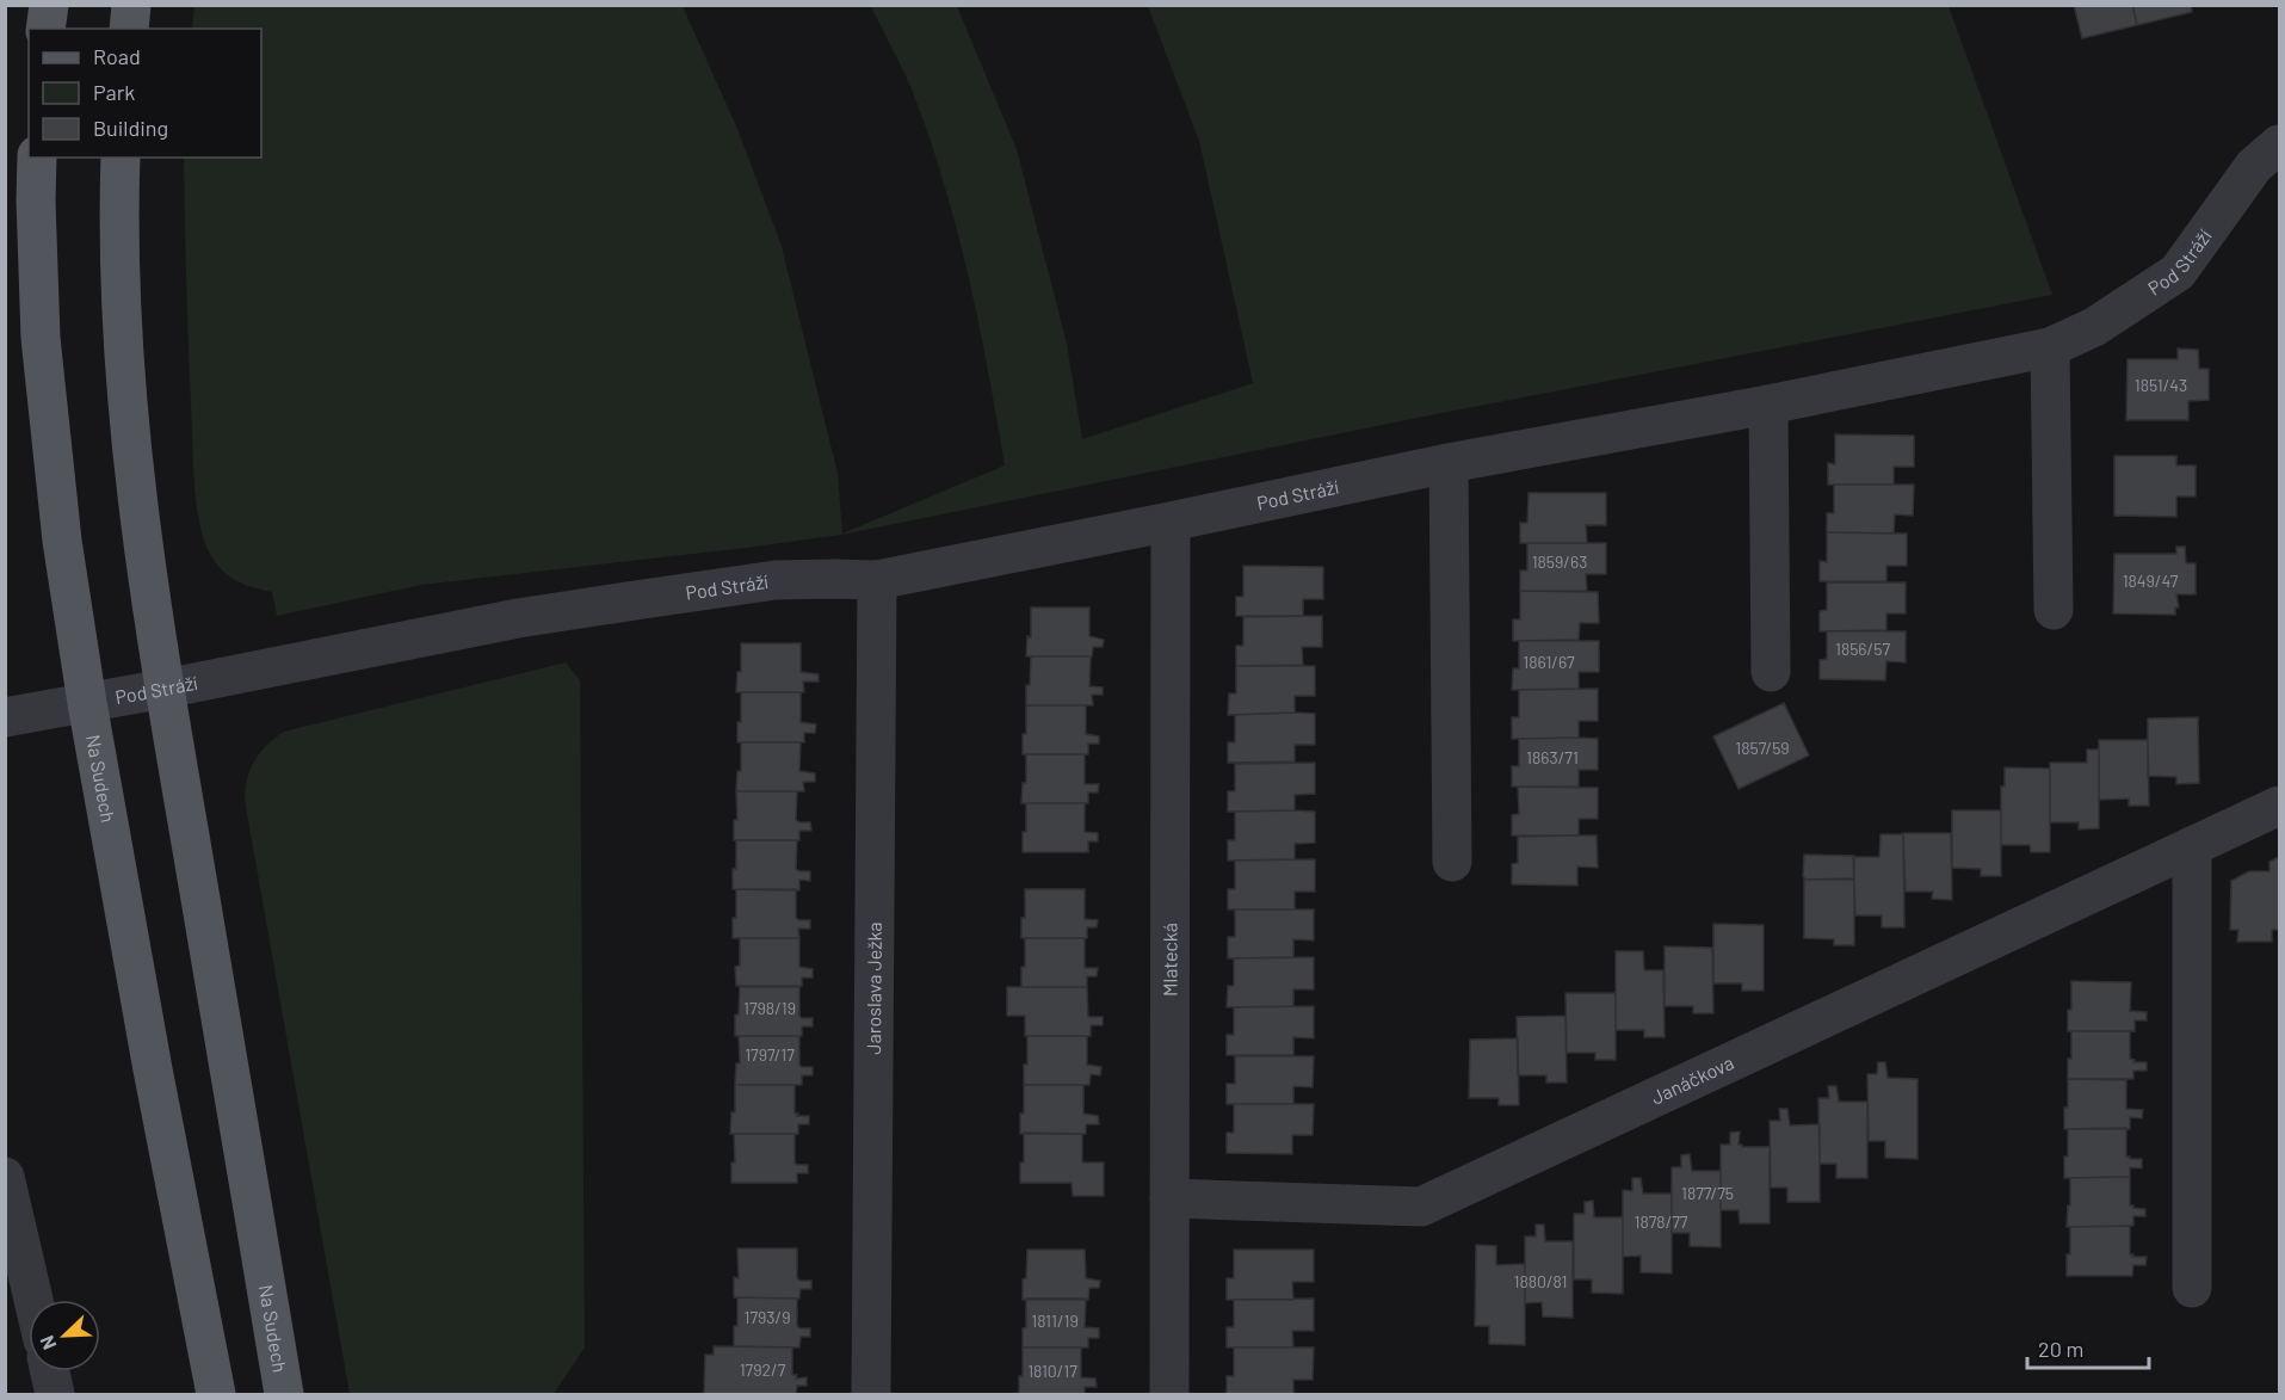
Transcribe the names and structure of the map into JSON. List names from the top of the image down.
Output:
{
  "streets": {
    "main road": ["Na Sudech"],
    "street": [
      "Pod Stráží",
      "Mlatecká",
      "Jaroslava Ježka",
      "Janáčkova"
    ]
  },
  "crossings": [
    ["Pod Stráží", "Na Sudech"],
    ["Pod Stráží", "Mlatecká"],
    ["Pod Stráží", "Jaroslava Ježka"],
    ["Mlatecká", "Janáčkova"]
  ],
  "house_numbers": [
    "1851/43",
    "1859/63",
    "1849/47",
    "1856/57",
    "1861/67",
    "1857/59",
    "1863/71",
    "1798/19",
    "1797/17",
    "1877/75",
    "1878/77",
    "1880/81",
    "1793/9",
    "1811/19",
    "1792/7",
    "1810/17"
  ],
  "legend": ["Road", "Park", "Building"],
  "scale_bar": "20 m",
  "north": "bottom left"
}
